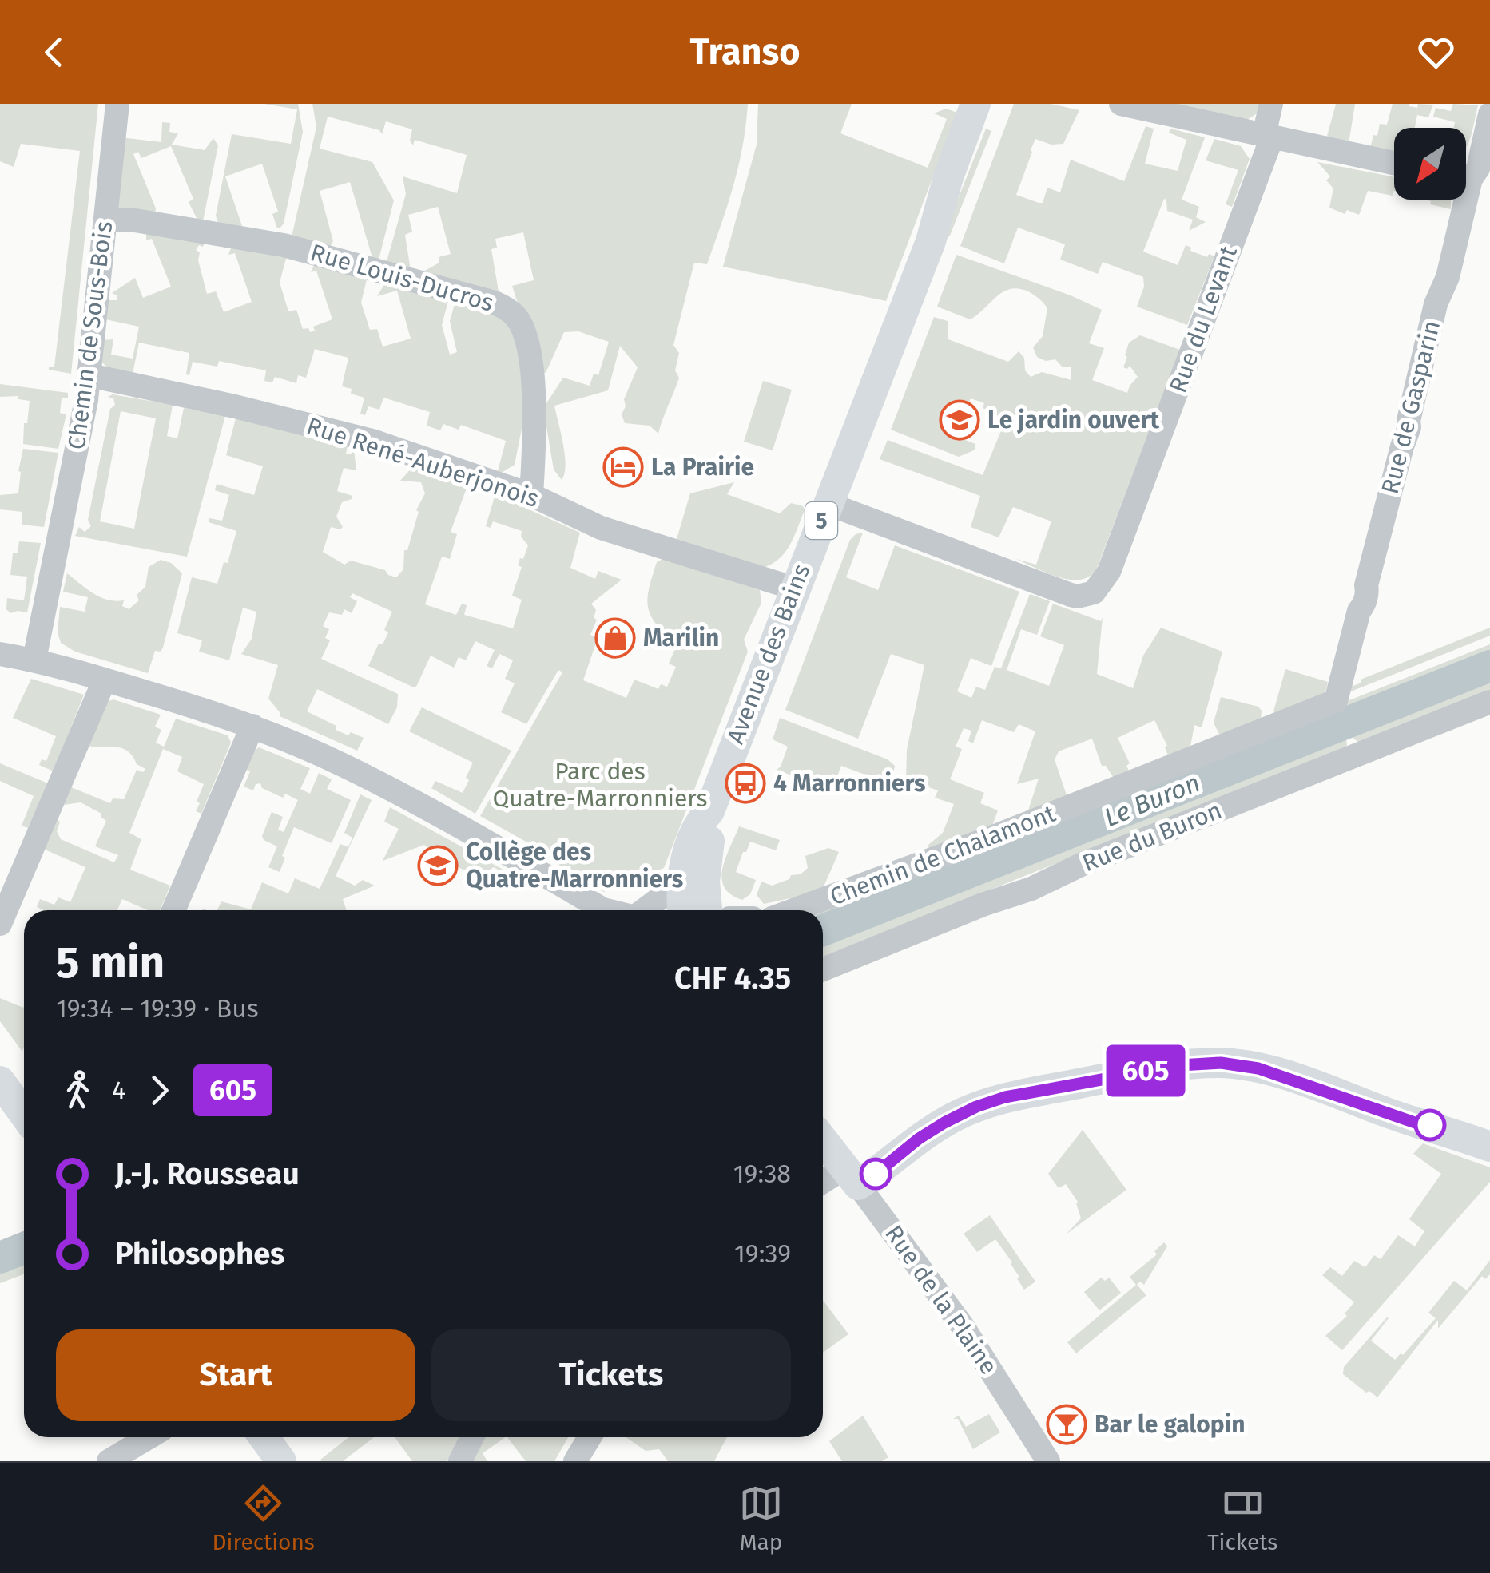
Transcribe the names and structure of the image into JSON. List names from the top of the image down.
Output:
{
  "streets": {
    "main road": ["5", "Avenue des Bains", "Rue de la Plaine"],
    "street": [
      "Rue Louis-Ducros",
      "Rue du Levant",
      "Chemin de Sous-Bois",
      "Rue de Gasparin",
      "Rue René-Auberjonois",
      "Rue du Buron",
      "Chemin de Chalamont"
    ]
  },
  "crossings": [
    ["Rue Louis-Ducros", "Chemin de Sous-Bois"],
    ["Rue Louis-Ducros", "Rue René-Auberjonois"],
    ["Rue du Levant", "Avenue des Bains"],
    ["Chemin de Sous-Bois", "Rue René-Auberjonois"],
    ["Rue de Gasparin", "Chemin de Chalamont"],
    ["Rue René-Auberjonois", "Avenue des Bains"]
  ],
  "water": ["Le Buron"],
  "parks": ["Parc des Quatre-Marronniers"],
  "places": {
    "school or university": ["Le jardin ouvert", "Collège des Quatre-Marronniers"],
    "hotel": ["La Prairie"],
    "shop": ["Marilin"],
    "bus stop": ["4 Marronniers"],
    "bar": ["Bar le galopin"]
  },
  "lines": ["bus line 605"],
  "north": "bottom left",
  "page": {
    "header": "Transo",
    "on_map": "605",
    "heading": ["5 min", "19:34 – 19:39 · Bus", "CHF 4.35"],
    "legs": ["4", "605"],
    "list": [
      {
        "name": "J.-J. Rousseau",
        "value": "19:38"
      },
      {
        "name": "Philosophes",
        "value": "19:39"
      }
    ],
    "buttons": ["Start", "Tickets"],
    "tabs": ["Directions", "Map", "Tickets"]
  }
}
